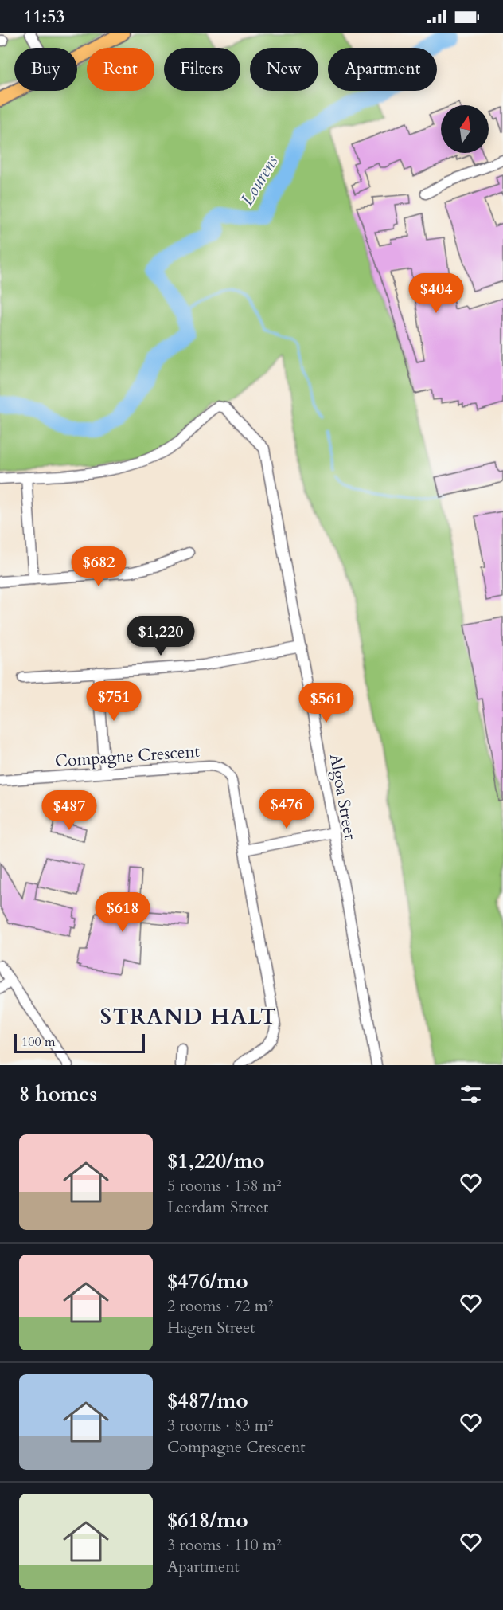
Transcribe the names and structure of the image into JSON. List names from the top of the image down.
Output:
{
  "streets": {
    "street": ["Compagne Crescent", "Algoa Street"]
  },
  "districts": ["STRAND HALT"],
  "water": ["Lourens"],
  "scale_bar": "100 m",
  "north": "top",
  "page": {
    "status": "11:53",
    "chip": [
      "Buy",
      "Rent",
      "Filters",
      "New",
      "Apartment"
    ],
    "price": [
      "$404",
      "$682",
      "$1,220",
      "$751",
      "$561",
      "$476",
      "$487",
      "$618"
    ],
    "scale": "100 m",
    "heading": "8 homes",
    "list": [
      {
        "name": "$1,220/mo",
        "note": "5 rooms · 158 m² · Leerdam Street"
      },
      {
        "name": "$476/mo",
        "note": "2 rooms · 72 m² · Hagen Street"
      },
      {
        "name": "$487/mo",
        "note": "3 rooms · 83 m² · Compagne Crescent"
      },
      {
        "name": "$618/mo",
        "note": "3 rooms · 110 m² · Apartment"
      }
    ]
  }
}
